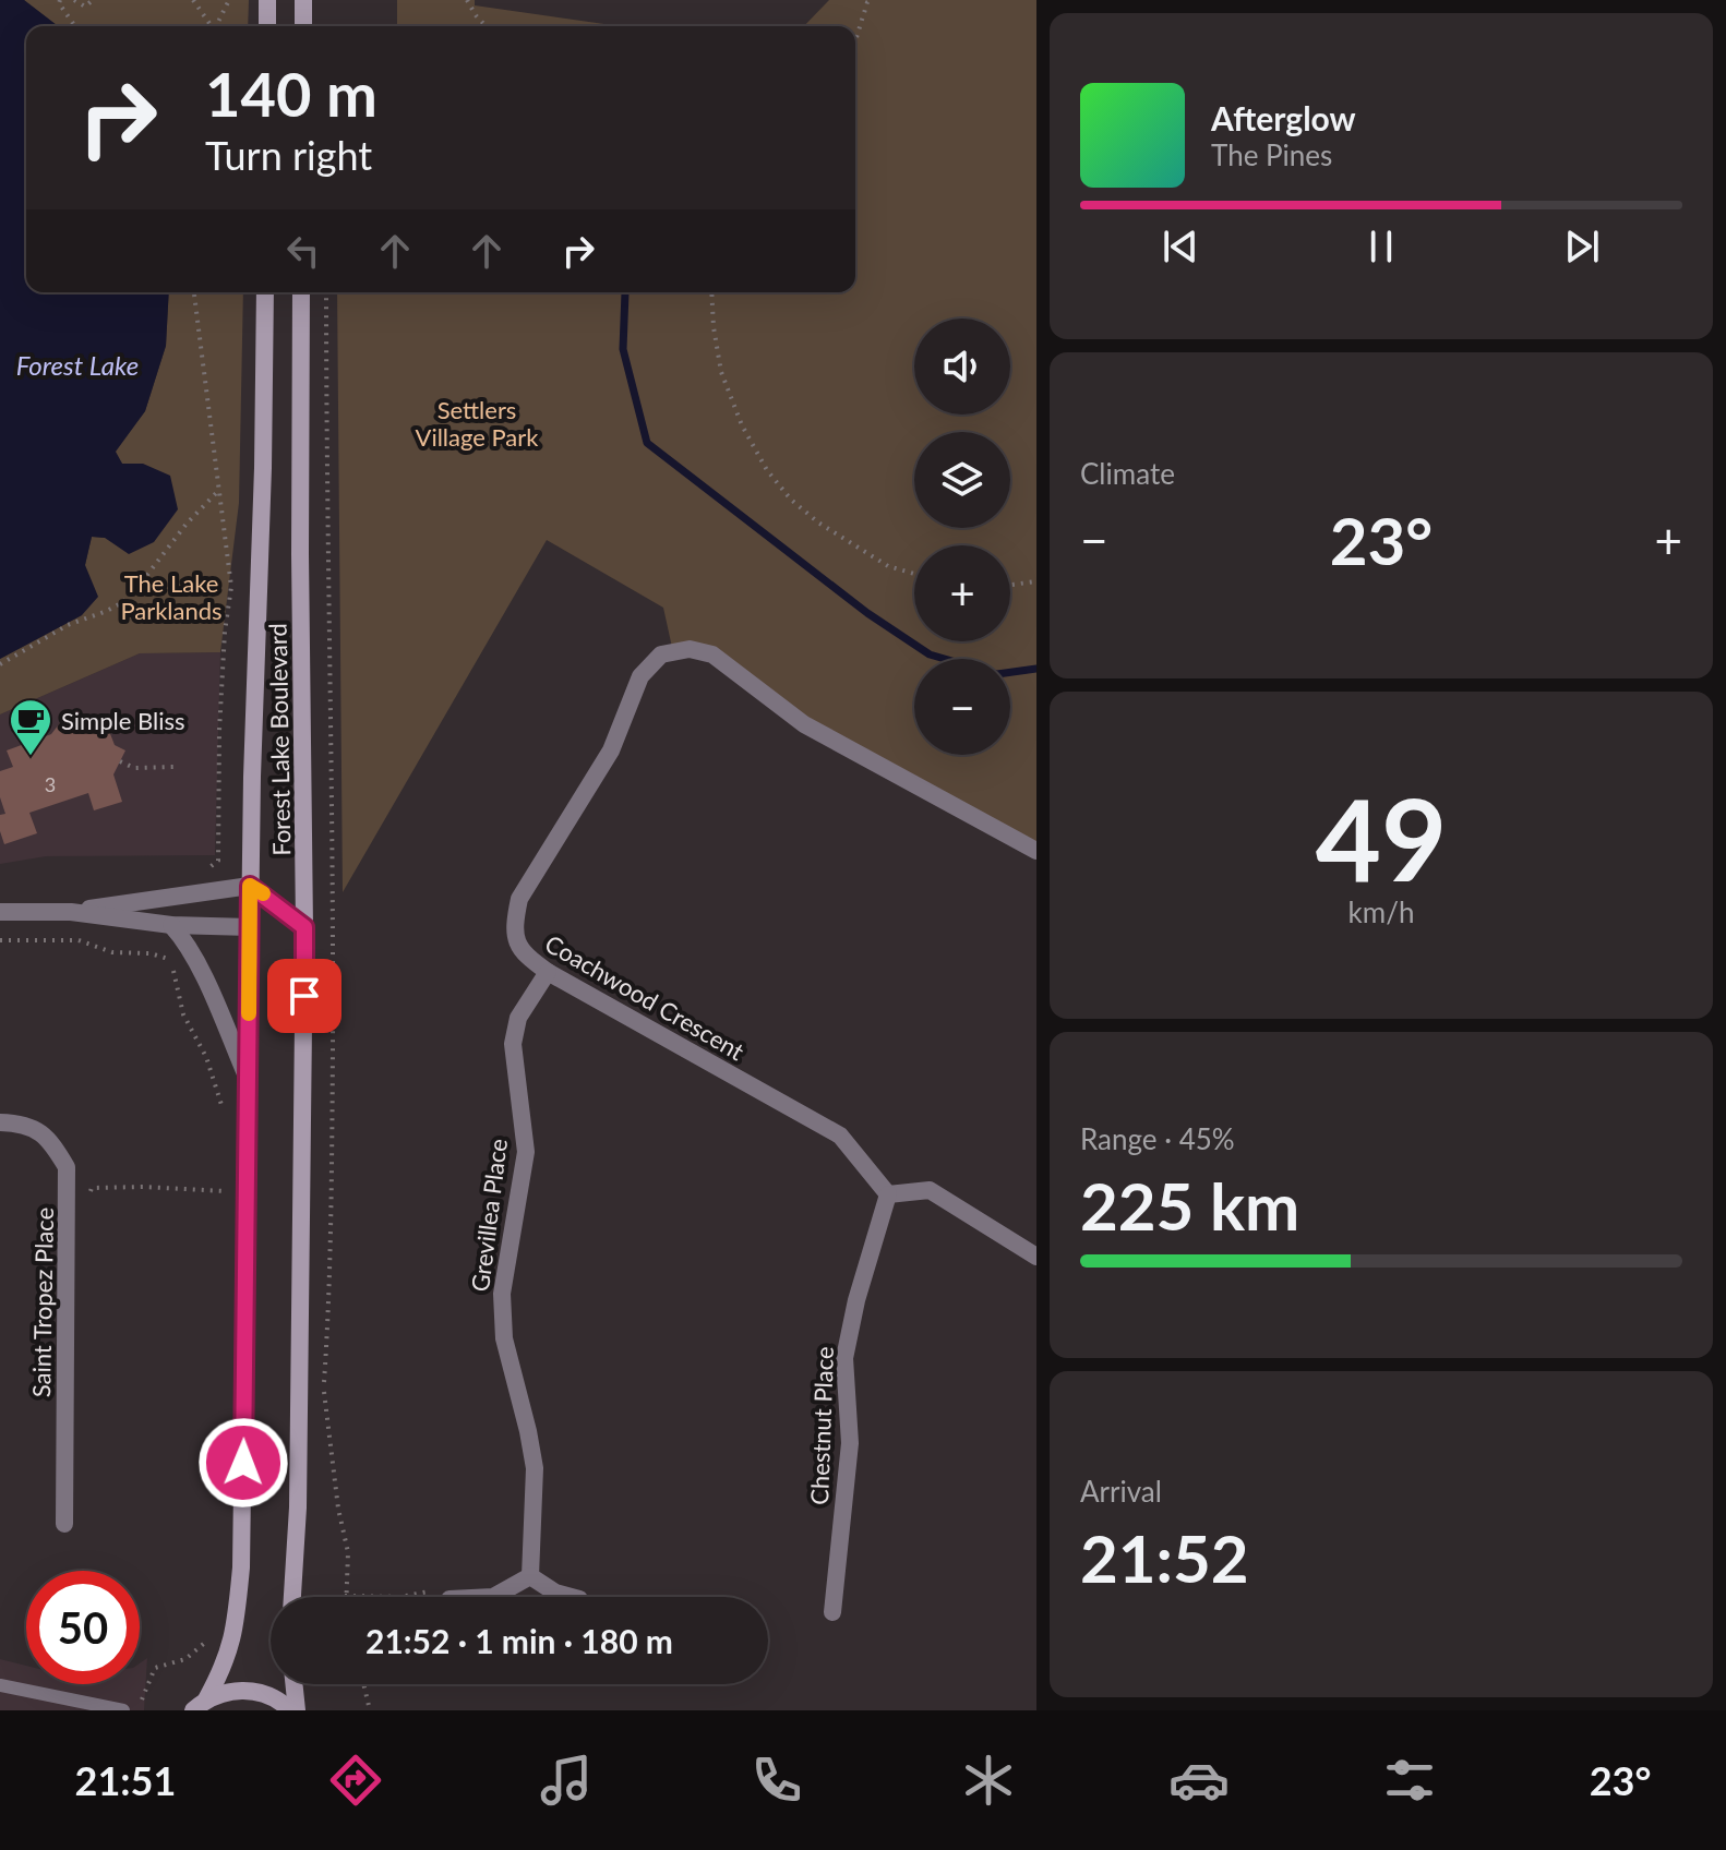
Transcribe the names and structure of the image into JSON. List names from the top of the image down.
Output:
{
  "streets": {
    "main road": ["Forest Lake Boulevard"],
    "street": [
      "Coachwood Crescent",
      "Grevillea Place",
      "Saint Tropez Place",
      "Chestnut Place"
    ]
  },
  "crossings": [
    ["Coachwood Crescent", "Grevillea Place"],
    ["Coachwood Crescent", "Chestnut Place"]
  ],
  "water": ["Forest Lake"],
  "parks": ["Settlers Village Park", "The Lake Parklands"],
  "places": {
    "cafe": ["Simple Bliss"]
  },
  "house_numbers": ["3"],
  "page": {
    "turn": ["140 m", "Turn right"],
    "song": ["Afterglow", "The Pines"],
    "map_buttons": ["+", "−"],
    "tile": [
      "Climate",
      ["49", "km/h"],
      ["Range · 45%", "225 km"],
      ["Arrival", "21:52"]
    ],
    "heat": ["−", "23°", "+"],
    "limit": "50",
    "trip": "21:52 · 1 min · 180 m",
    "tabs": ["21:51", "23°"]
  }
}
